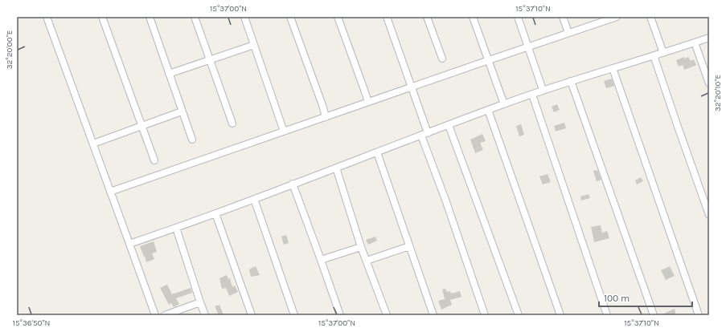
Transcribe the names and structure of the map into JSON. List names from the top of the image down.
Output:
{
  "scale_bar": "100 m",
  "coordinates": [
    "15°37'00\"N",
    "15°37'10\"N",
    "32°20'00\"E",
    "32°20'10\"E",
    "15°36'50\"N"
  ]
}
